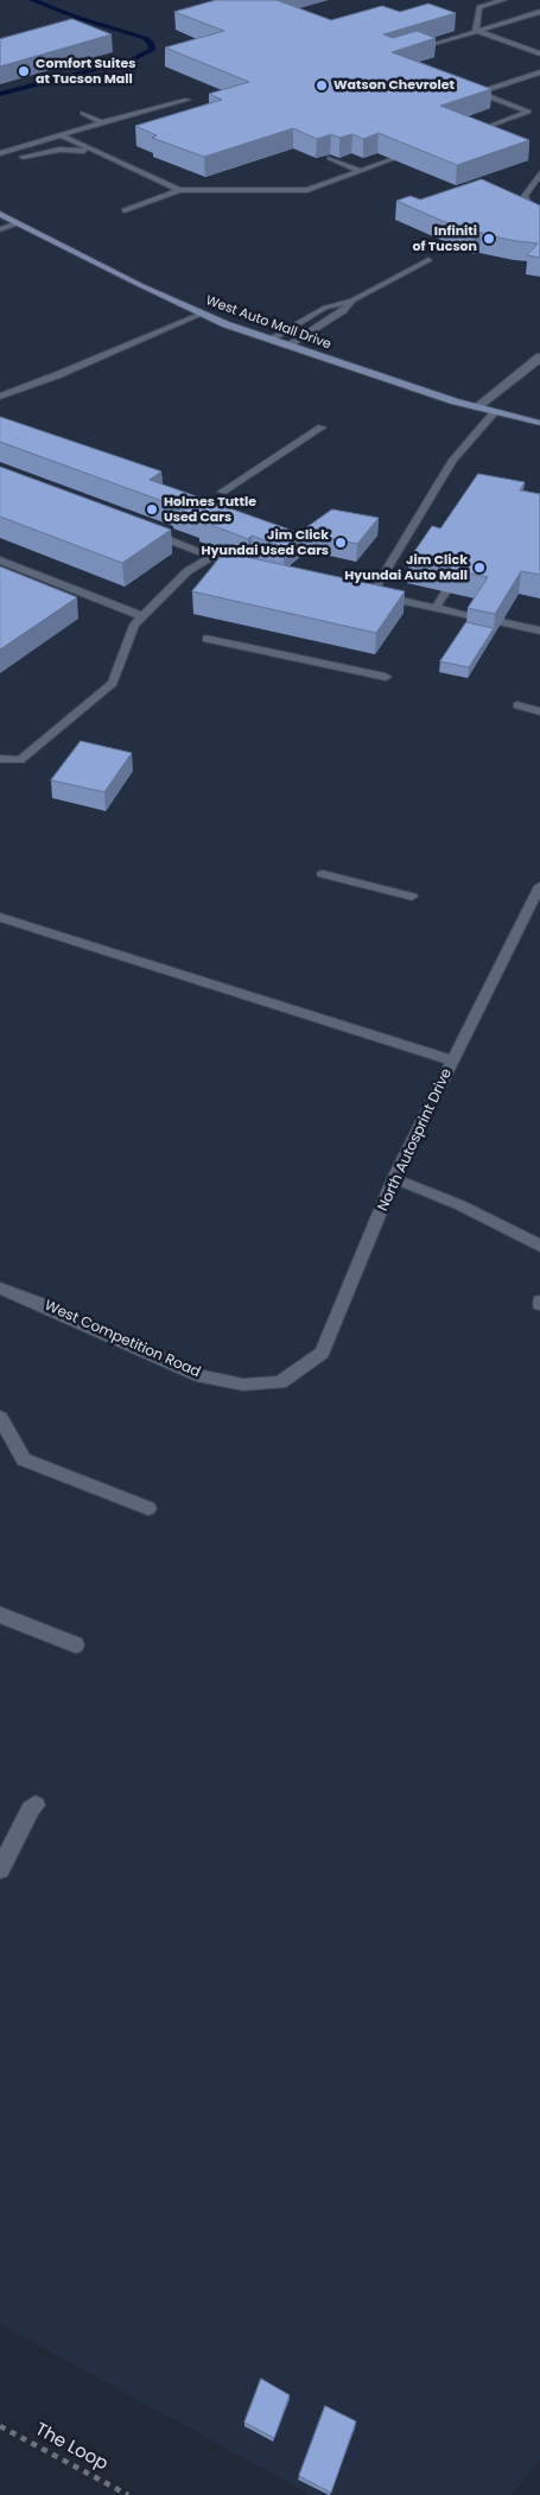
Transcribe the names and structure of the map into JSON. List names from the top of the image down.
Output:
{
  "streets": {
    "street": ["West Auto Mall Drive", "North Autosprint Drive", "West Competition Road"],
    "path": ["The Loop"]
  },
  "crossings": [
    ["North Autosprint Drive", "West Competition Road"]
  ],
  "places": [
    "Comfort Suites at Tucson Mall",
    "Watson Chevrolet",
    "Infiniti of Tucson",
    "Holmes Tuttle Used Cars",
    "Jim Click Hyundai Used Cars",
    "Jim Click Hyundai Auto Mall"
  ]
}
